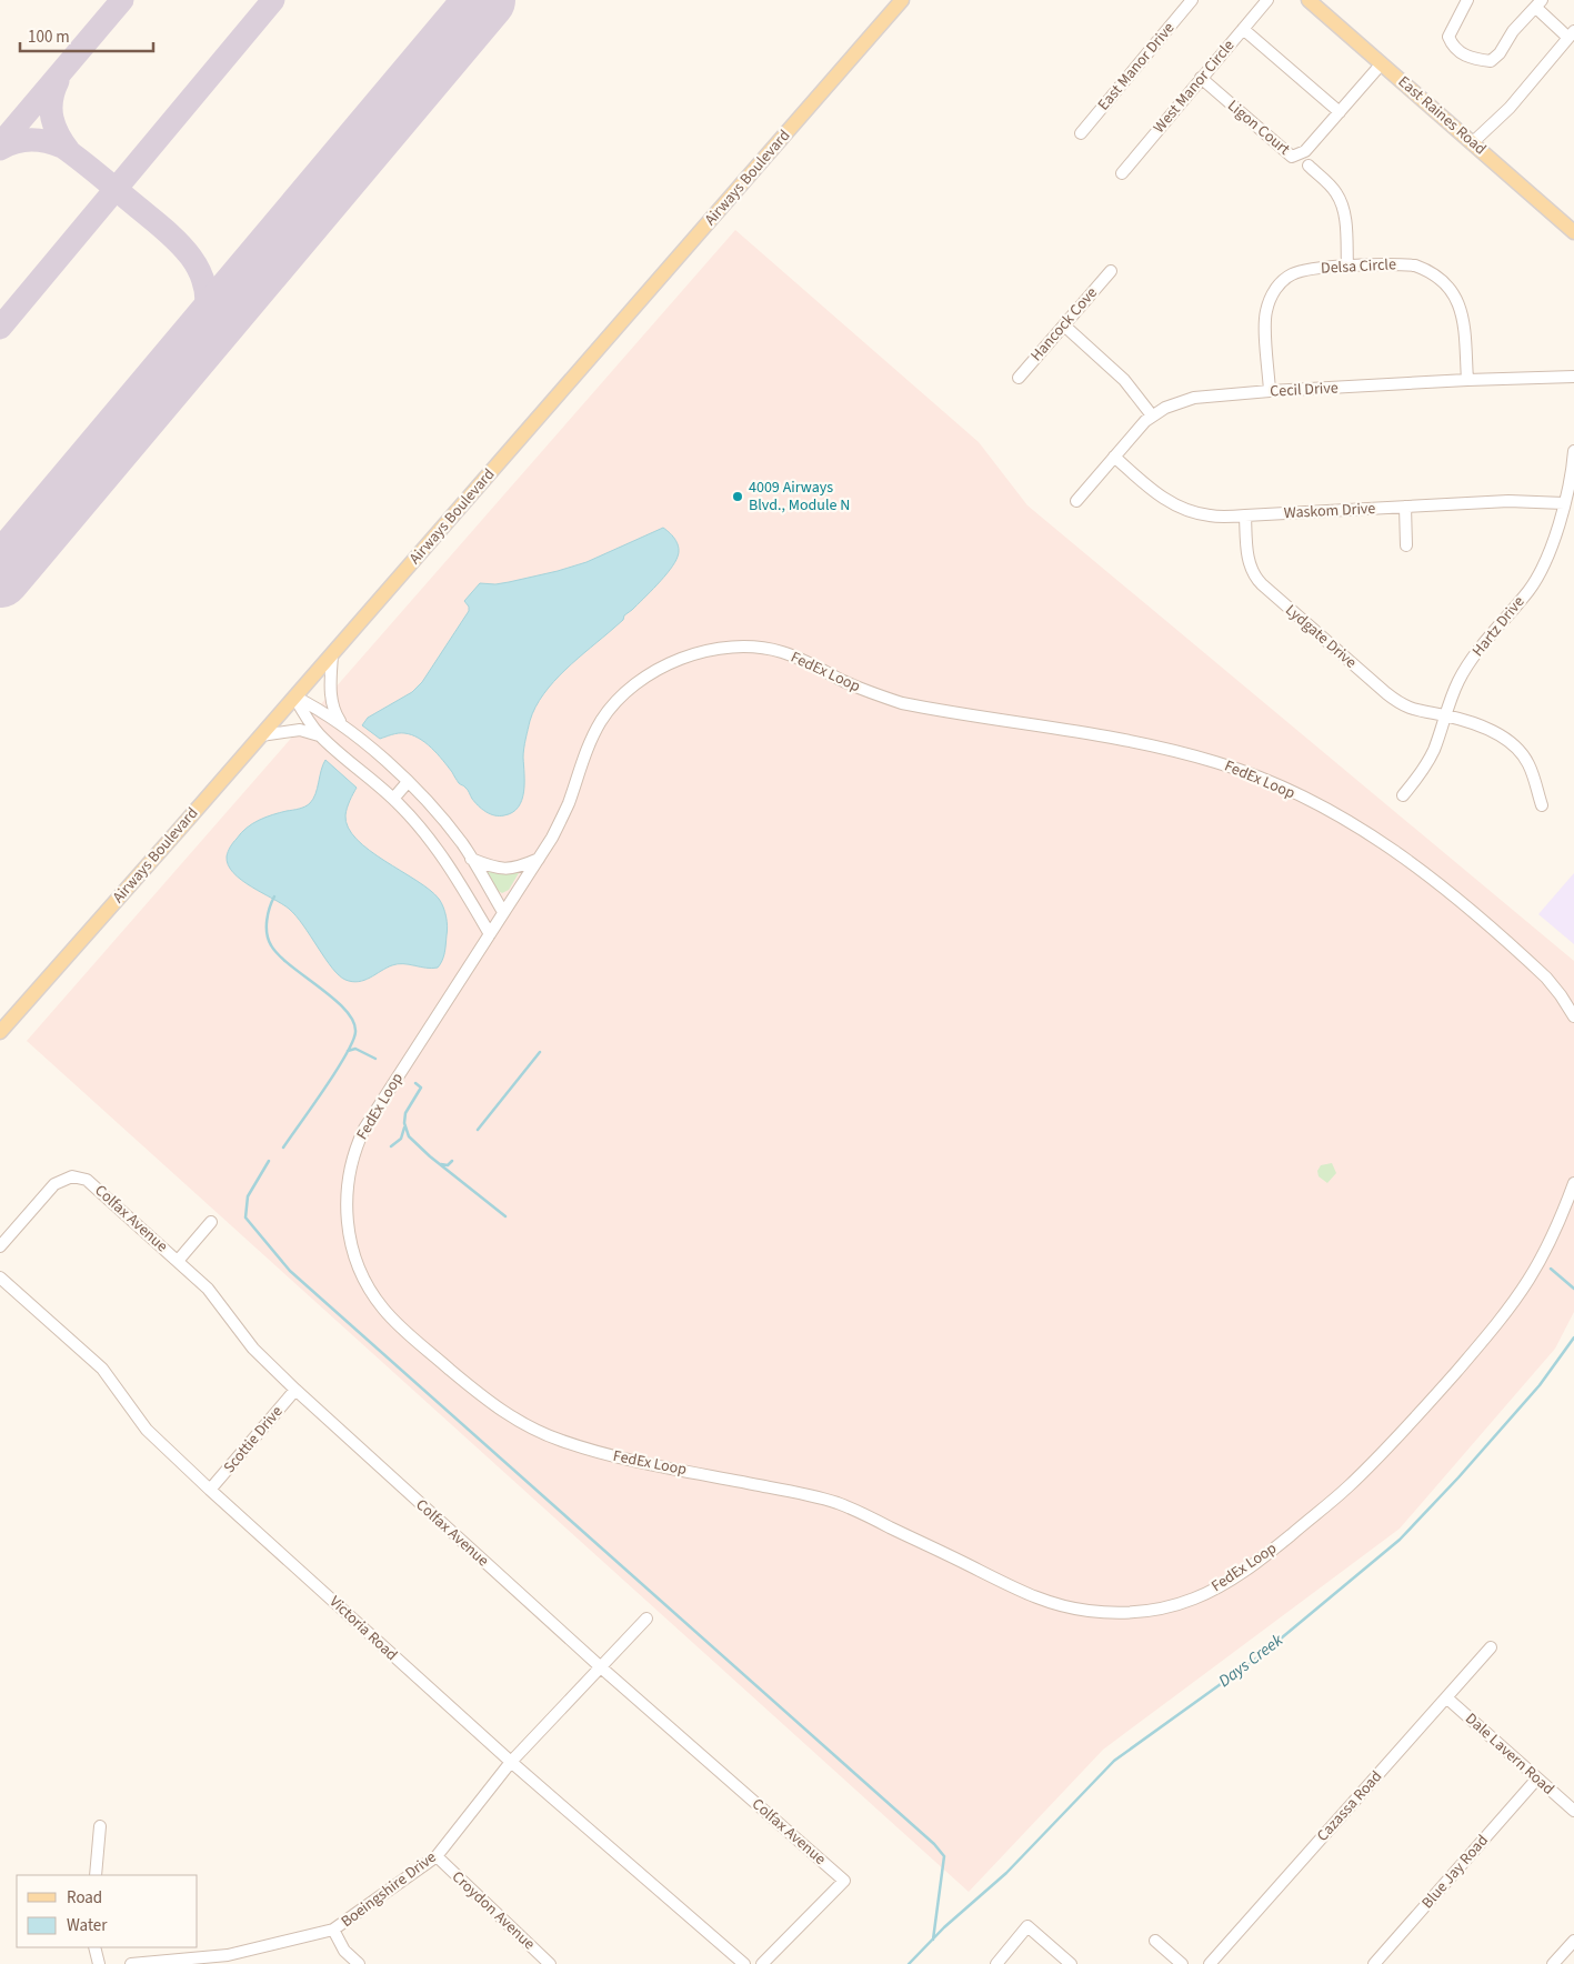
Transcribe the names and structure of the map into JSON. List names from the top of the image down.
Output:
{
  "streets": {
    "main road": ["East Raines Road", "Airways Boulevard"],
    "street": [
      "East Manor Drive",
      "West Manor Circle",
      "Ligon Court",
      "Delsa Circle",
      "Hancock Cove",
      "Cecil Drive",
      "Waskom Drive",
      "Hartz Drive",
      "Lydgate Drive",
      "FedEx Loop",
      "Colfax Avenue",
      "Scottie Drive",
      "Victoria Road",
      "Dale Lavern Road",
      "Cazassa Road",
      "Blue Jay Road",
      "Boeingshire Drive",
      "Croydon Avenue"
    ]
  },
  "crossings": [
    ["West Manor Circle", "Ligon Court"],
    ["East Raines Road", "Ligon Court"],
    ["Delsa Circle", "Cecil Drive"],
    ["Cecil Drive", "Waskom Drive"],
    ["Waskom Drive", "Hartz Drive"],
    ["Waskom Drive", "Lydgate Drive"],
    ["Hartz Drive", "Lydgate Drive"],
    ["Colfax Avenue", "Scottie Drive"],
    ["Colfax Avenue", "Boeingshire Drive"],
    ["Scottie Drive", "Victoria Road"],
    ["Victoria Road", "Boeingshire Drive"],
    ["Dale Lavern Road", "Cazassa Road"],
    ["Dale Lavern Road", "Blue Jay Road"],
    ["Boeingshire Drive", "Croydon Avenue"]
  ],
  "water": ["Days Creek"],
  "places": ["4009 Airways Blvd., Module N"],
  "legend": ["Road", "Water"],
  "scale_bar": "100 m"
}
